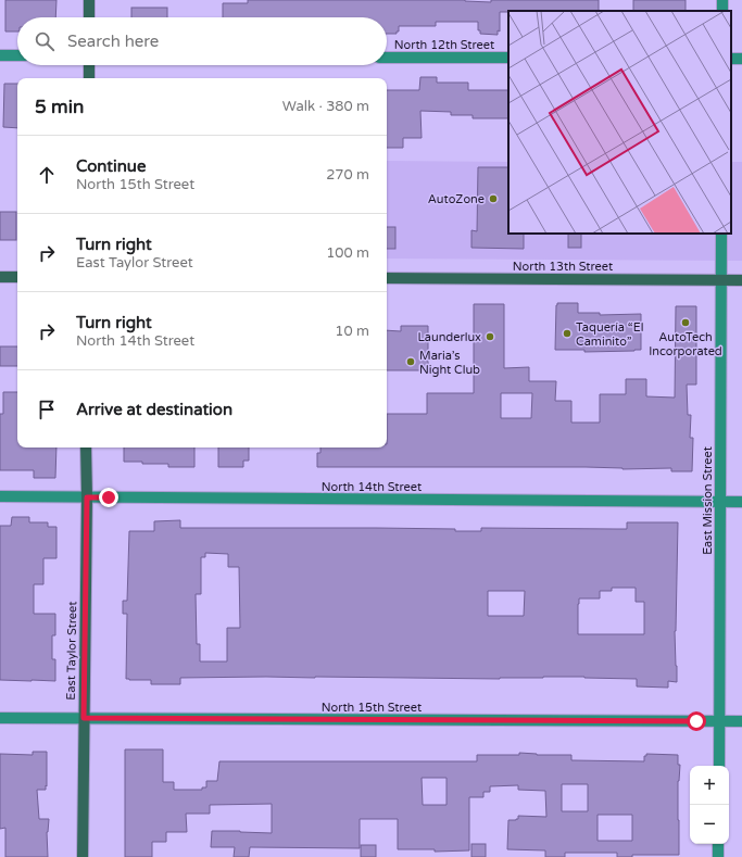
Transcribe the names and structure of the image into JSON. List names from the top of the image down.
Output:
{
  "streets": {
    "main road": ["North 13th Street", "East Taylor Street"],
    "street": [
      "North 12th Street",
      "North 14th Street",
      "East Mission Street",
      "North 15th Street"
    ]
  },
  "crossings": [
    ["North 13th Street", "East Mission Street"],
    ["North 14th Street", "East Mission Street"],
    ["North 14th Street", "East Taylor Street"],
    ["East Mission Street", "North 15th Street"],
    ["East Taylor Street", "North 15th Street"]
  ],
  "places": [
    "AutoZone",
    "AutoTech Incorporated",
    "Taquería “El Caminito”",
    "Launderlux",
    "Maria’s Night Club"
  ],
  "page": {
    "search": "Search here",
    "heading": ["5 min", "Walk · 380 m"],
    "list": [
      ["Continue", "North 15th Street", "270 m"],
      ["Turn right", "East Taylor Street", "100 m"],
      ["Turn right", "North 14th Street", "10 m"],
      "Arrive at destination"
    ],
    "map_buttons": ["+", "−"]
  }
}
